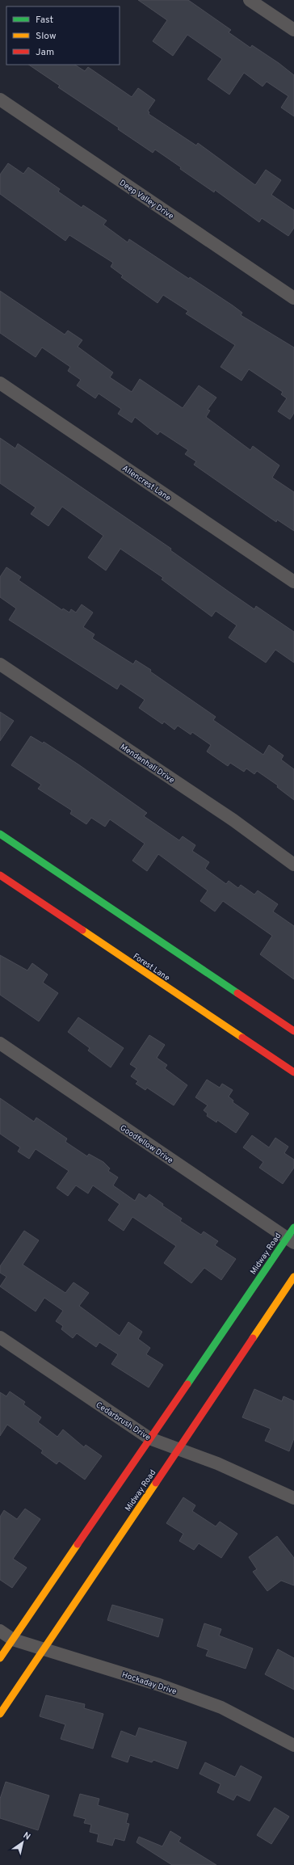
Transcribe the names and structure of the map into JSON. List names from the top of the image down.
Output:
{
  "streets": {
    "main road": ["Forest Lane", "Midway Road"],
    "street": [
      "Deep Valley Drive",
      "Allencrest Lane",
      "Mendenhall Drive",
      "Goodfellow Drive",
      "Cedarbrush Drive",
      "Hockaday Drive"
    ]
  },
  "crossings": [
    ["Goodfellow Drive", "Midway Road"],
    ["Midway Road", "Cedarbrush Drive"],
    ["Midway Road", "Hockaday Drive"]
  ],
  "legend": ["Fast", "Slow", "Jam"],
  "north": "top right"
}
